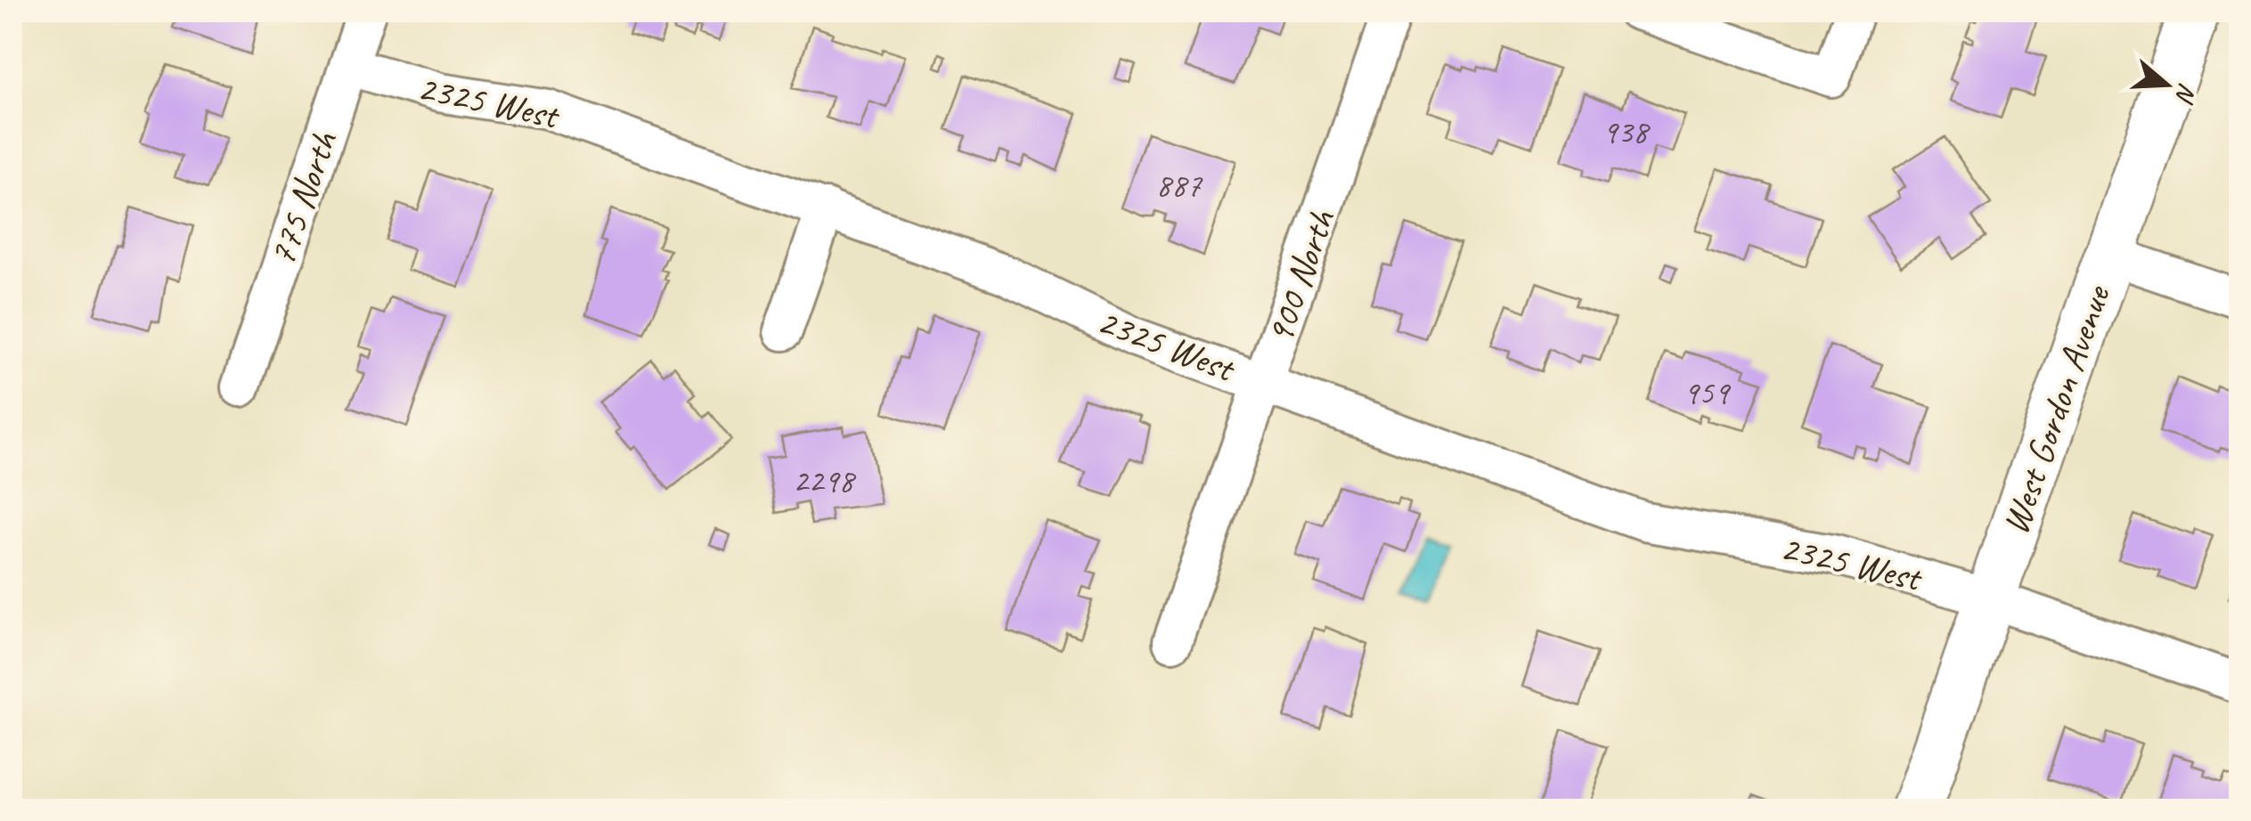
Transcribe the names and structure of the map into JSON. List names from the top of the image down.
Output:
{
  "streets": {
    "main road": ["West Gordon Avenue"],
    "street": ["2325 West", "775 North", "900 North"]
  },
  "crossings": [
    ["2325 West", "775 North"],
    ["2325 West", "900 North"],
    ["2325 West", "West Gordon Avenue"]
  ],
  "house_numbers": [
    "938",
    "887",
    "959",
    "2298"
  ],
  "north": "right"
}
